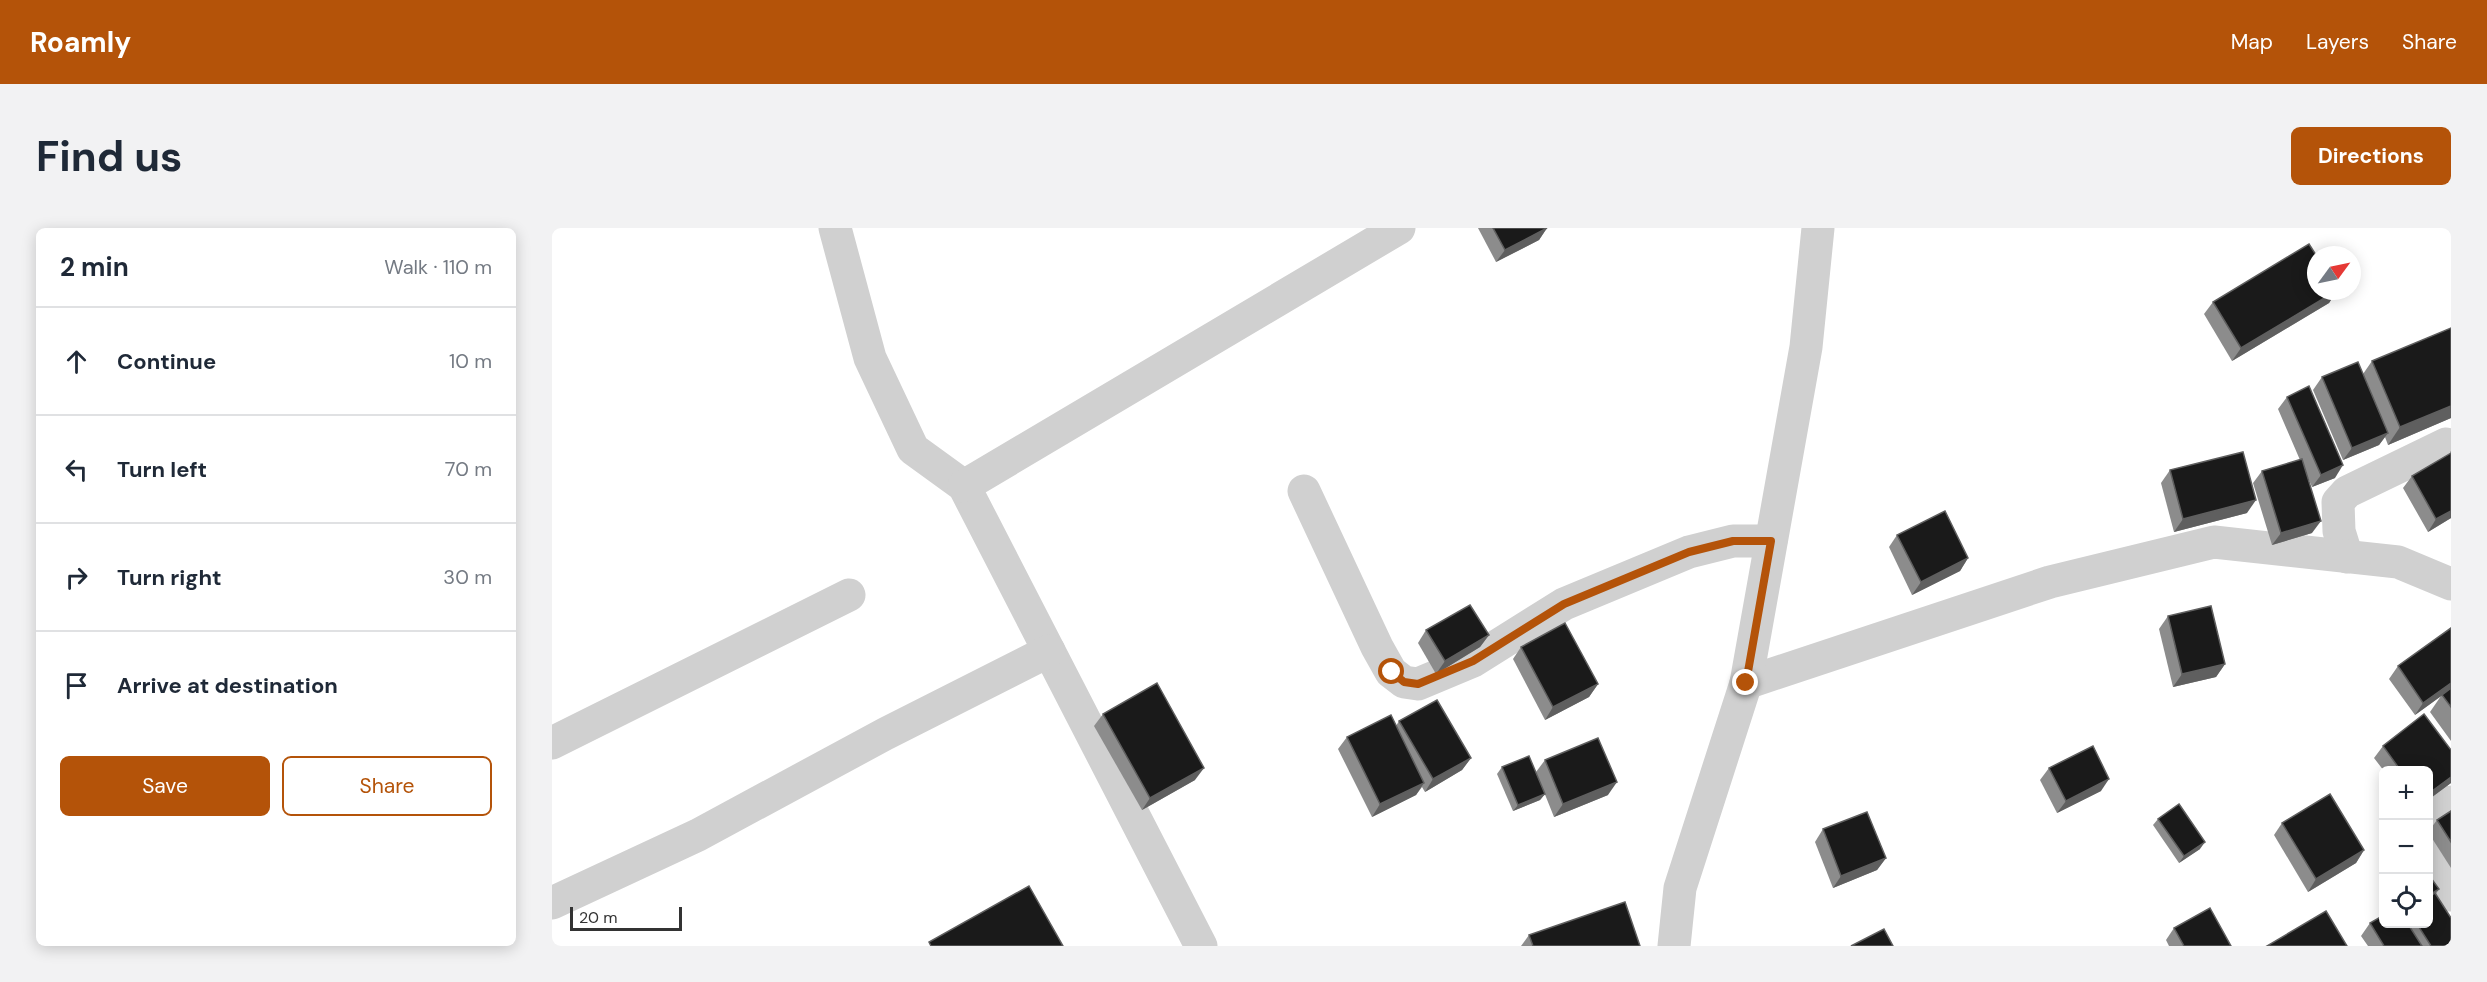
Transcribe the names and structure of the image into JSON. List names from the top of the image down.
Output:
{
  "scale_bar": "20 m",
  "north": "top right",
  "page": {
    "header": "Roamly",
    "nav": ["Map", "Layers", "Share"],
    "buttons": [
      "Directions",
      ["Save", "Share"]
    ],
    "title": "Find us",
    "heading": ["2 min", "Walk · 110 m"],
    "list": [
      ["Continue", "10 m"],
      ["Turn left", "70 m"],
      ["Turn right", "30 m"],
      "Arrive at destination"
    ],
    "map_buttons": ["+", "−"],
    "scale": "20 m"
  }
}
